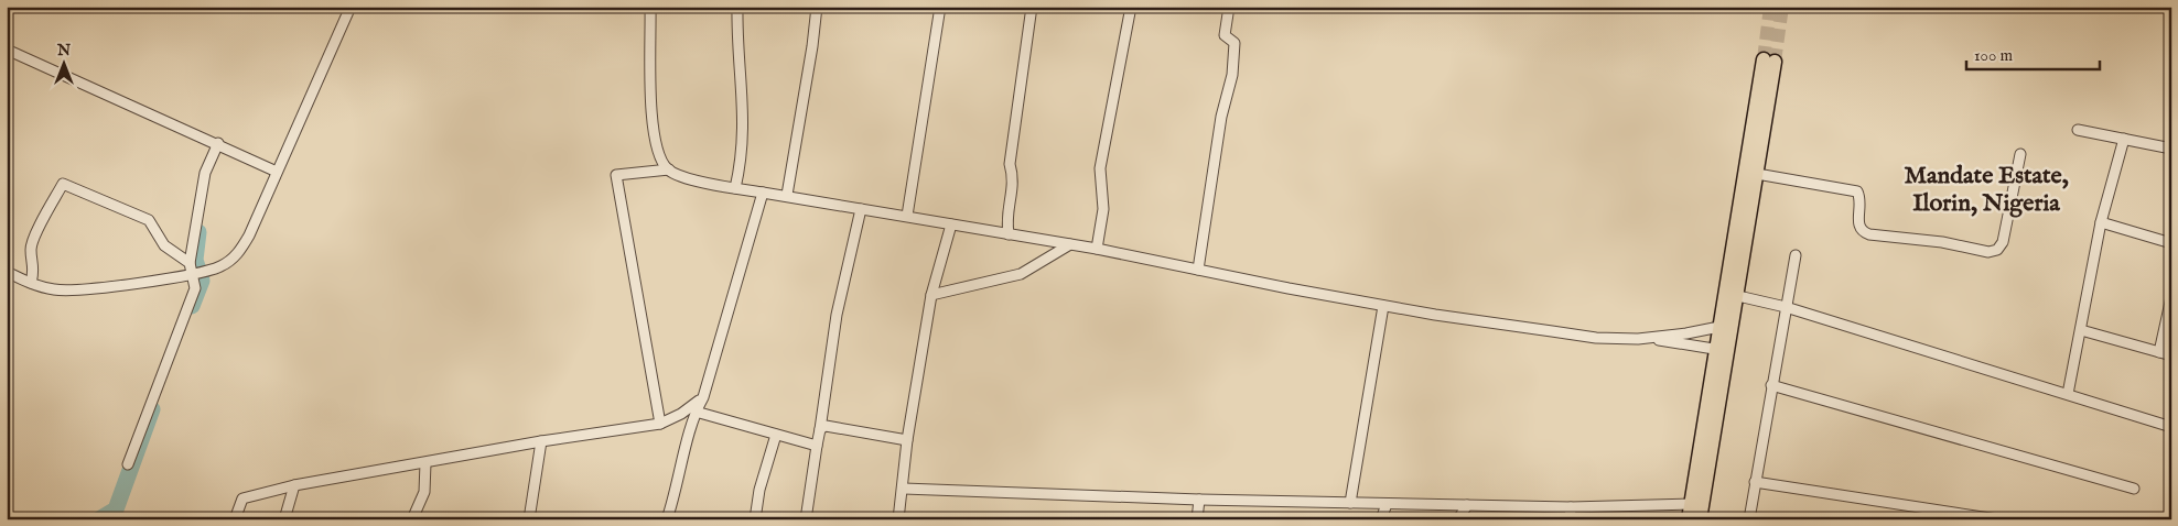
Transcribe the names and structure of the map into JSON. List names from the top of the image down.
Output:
{
  "districts": ["Mandate Estate, Ilorin, Nigeria"],
  "scale_bar": "100 m",
  "north": "top"
}
